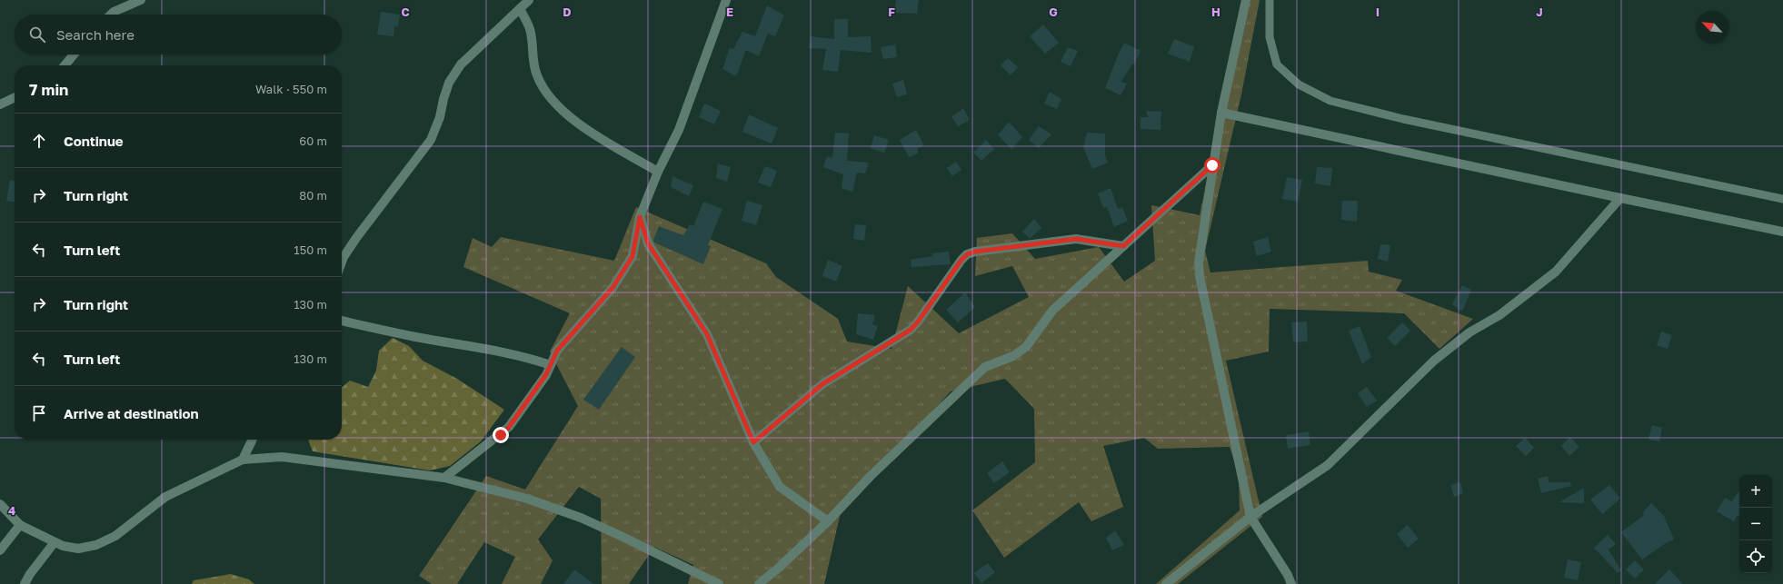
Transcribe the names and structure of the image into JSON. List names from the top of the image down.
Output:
{
  "north": "top left",
  "page": {
    "search": "Search here",
    "heading": ["7 min", "Walk · 550 m"],
    "list": [
      ["Continue", "60 m"],
      ["Turn right", "80 m"],
      ["Turn left", "150 m"],
      ["Turn right", "130 m"],
      ["Turn left", "130 m"],
      "Arrive at destination"
    ],
    "map_buttons": ["+", "−"]
  },
  "grid": {
    "columns": [
      "C",
      "D",
      "E",
      "F",
      "G",
      "H",
      "I",
      "J"
    ],
    "rows": ["4"]
  }
}
